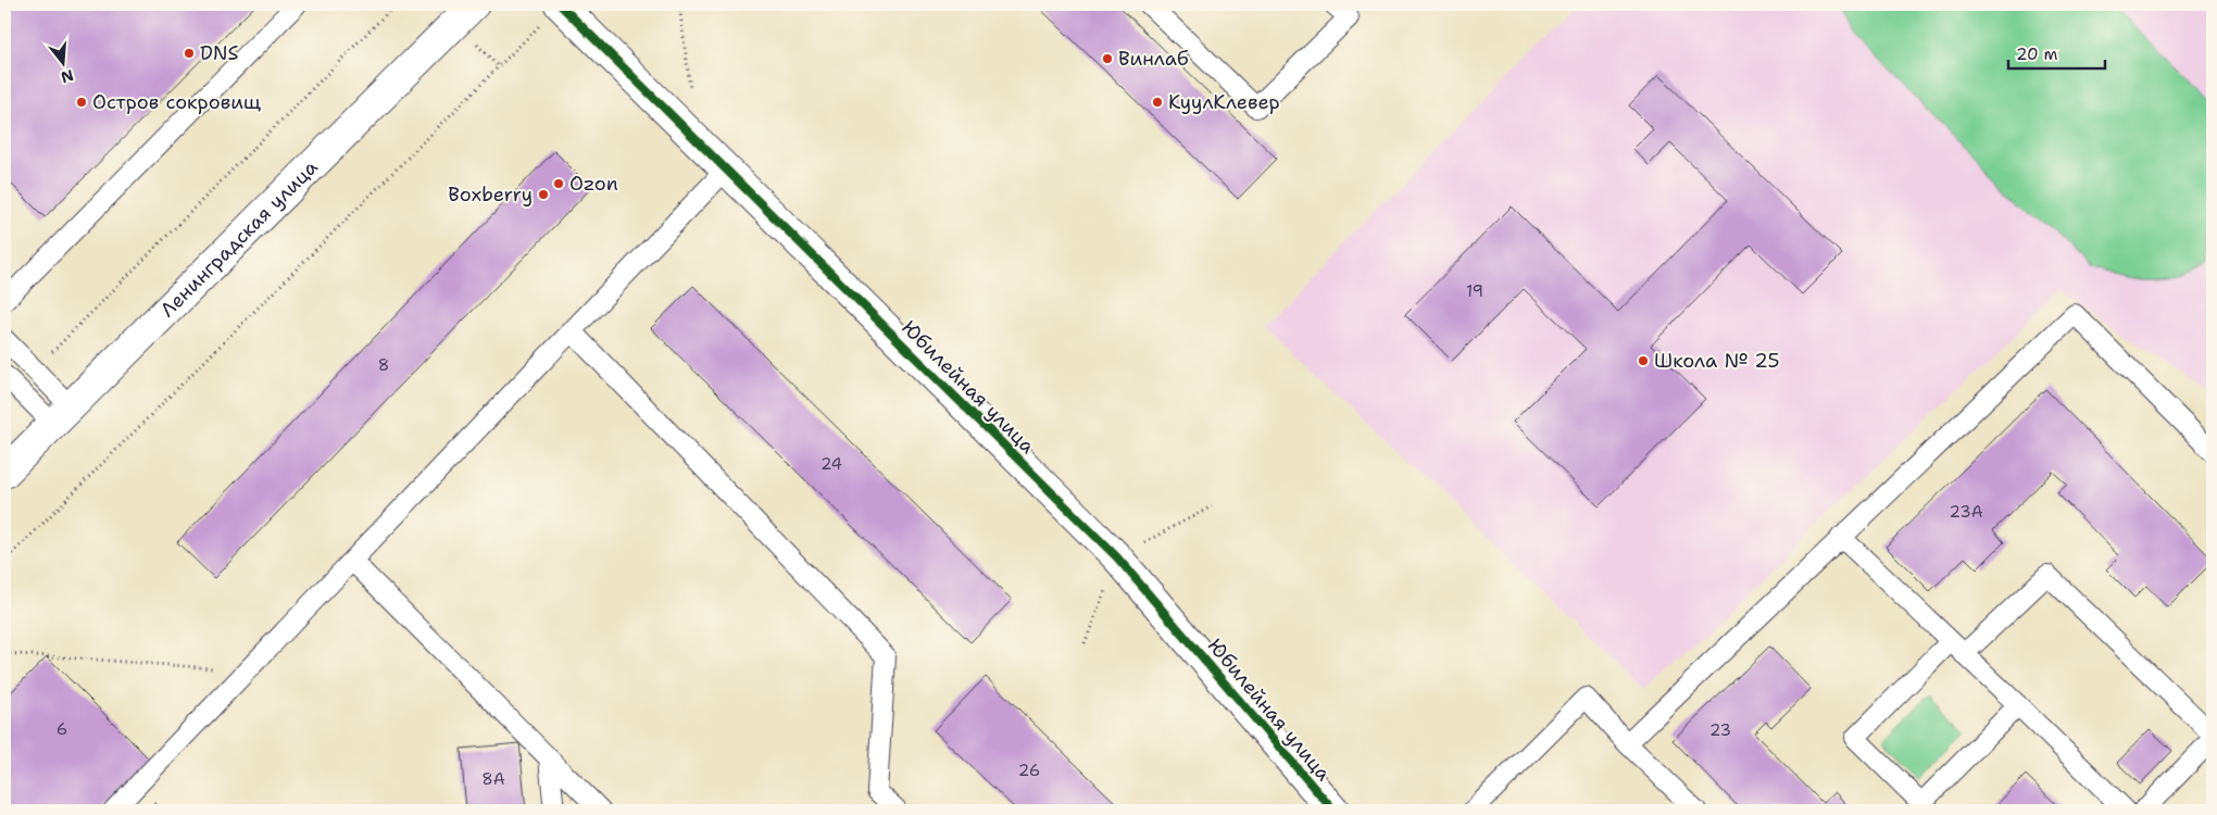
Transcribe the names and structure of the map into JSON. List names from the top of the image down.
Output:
{
  "streets": {
    "street": ["Ленинградская улица", "Юбилейная улица"]
  },
  "places": [
    "DNS",
    "Винлаб",
    "Остров сокровищ",
    "КуулКлевер",
    "Ozon",
    "Boxberry",
    "Школа № 25"
  ],
  "house_numbers": [
    "19",
    "8",
    "24",
    "23А",
    "6",
    "23",
    "26",
    "8А"
  ],
  "scale_bar": "20 m",
  "north": "bottom"
}
